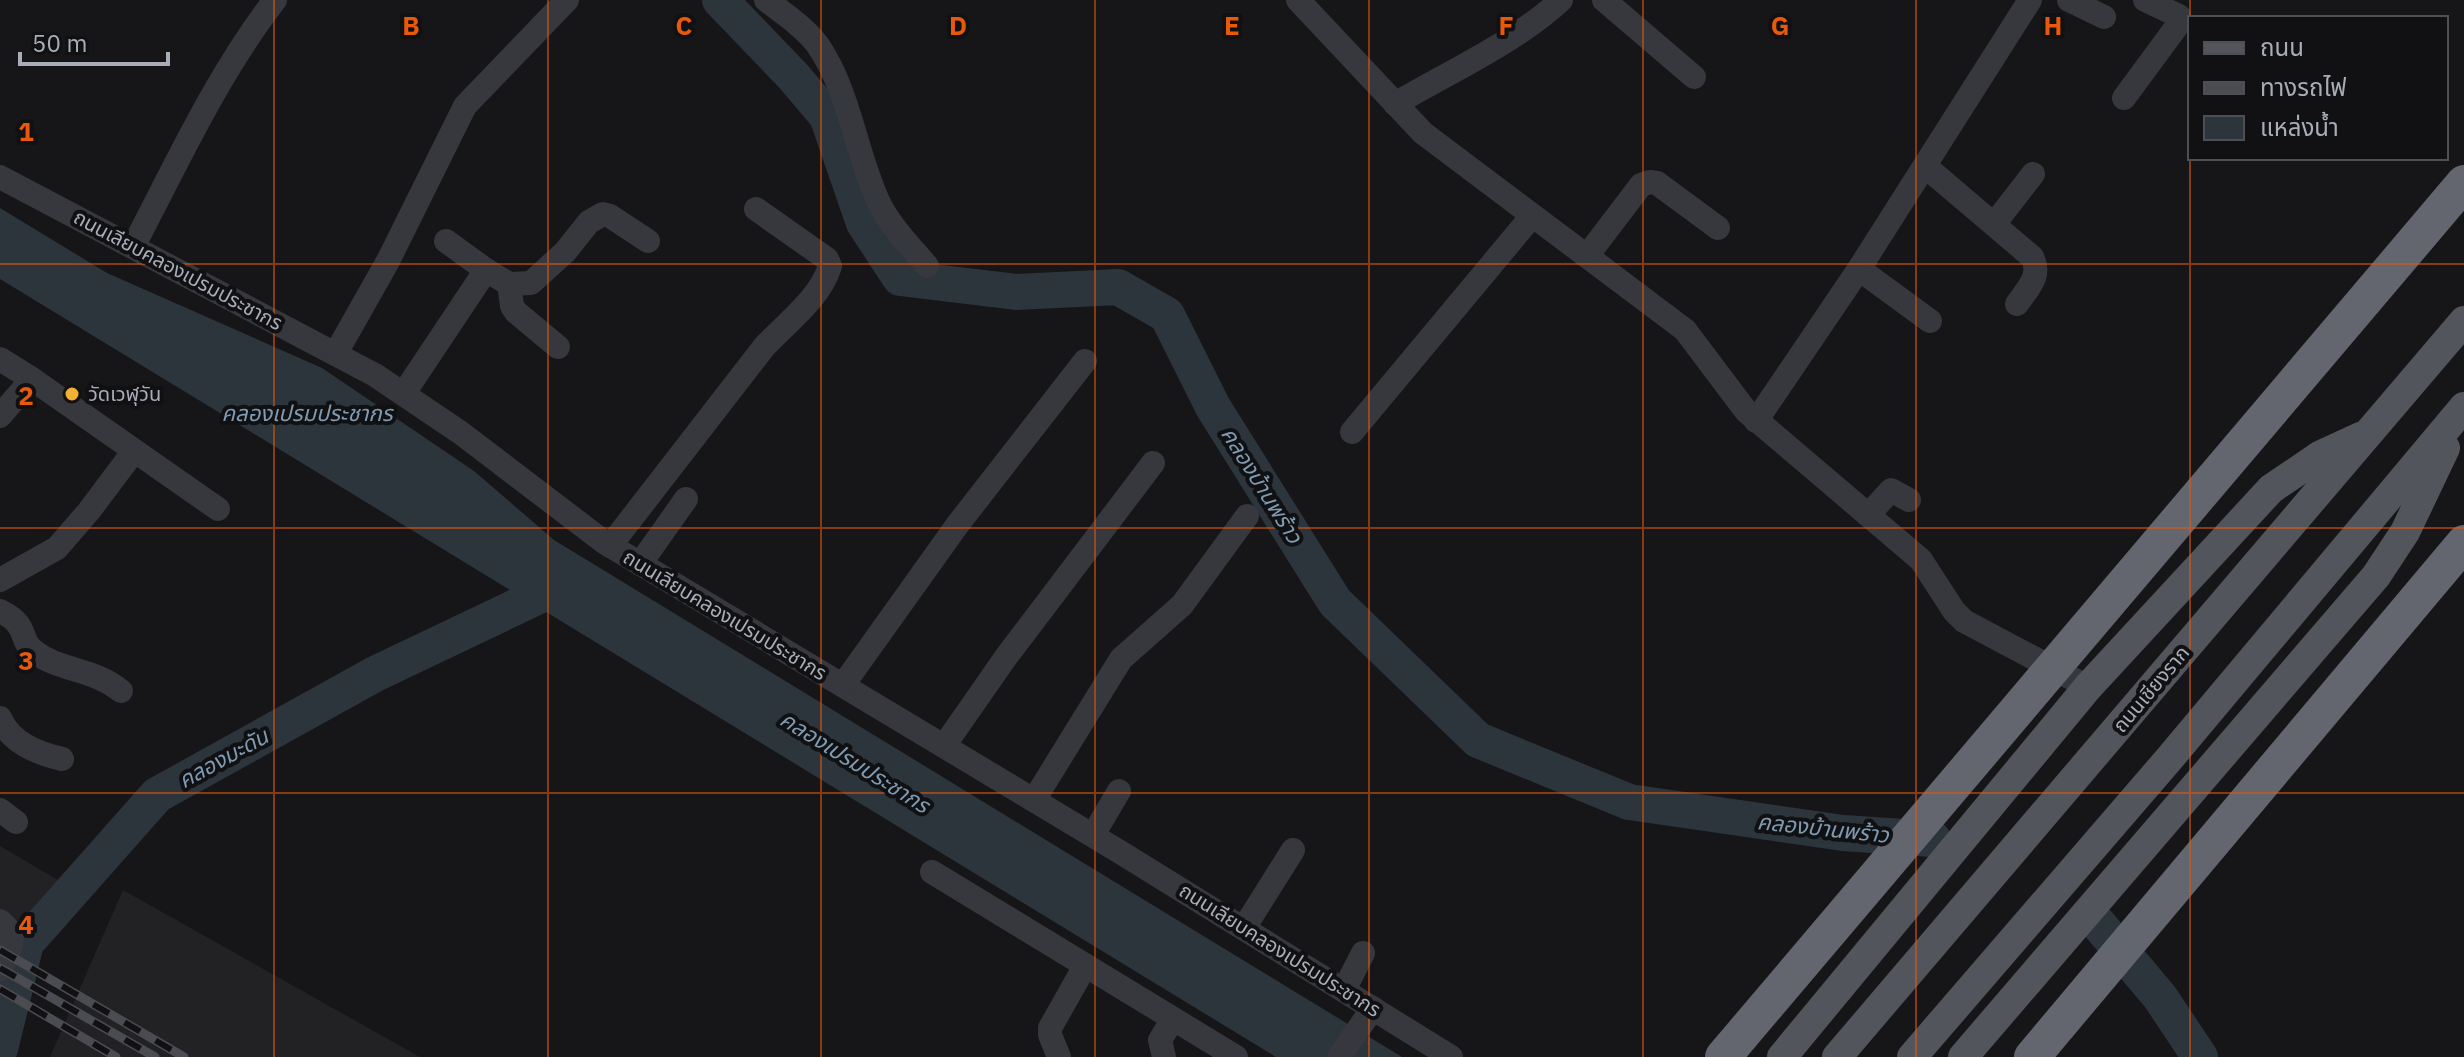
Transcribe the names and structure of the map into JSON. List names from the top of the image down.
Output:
{
  "streets": {
    "main road": ["ถนนเชียงราก"],
    "street": ["ถนนเลียบคลองเปรมประชากร"]
  },
  "water": ["คลองเปรมประชากร", "คลองบ้านพร้าว", "คลองมะดัน"],
  "places": ["วัดเวฬุวัน"],
  "legend": ["ถนน", "ทางรถไฟ", "แหล่งน้ำ"],
  "scale_bar": "50 m",
  "grid": {
    "columns": [
      "B",
      "C",
      "D",
      "E",
      "F",
      "G",
      "H"
    ],
    "rows": [
      "1",
      "2",
      "3",
      "4"
    ]
  }
}
